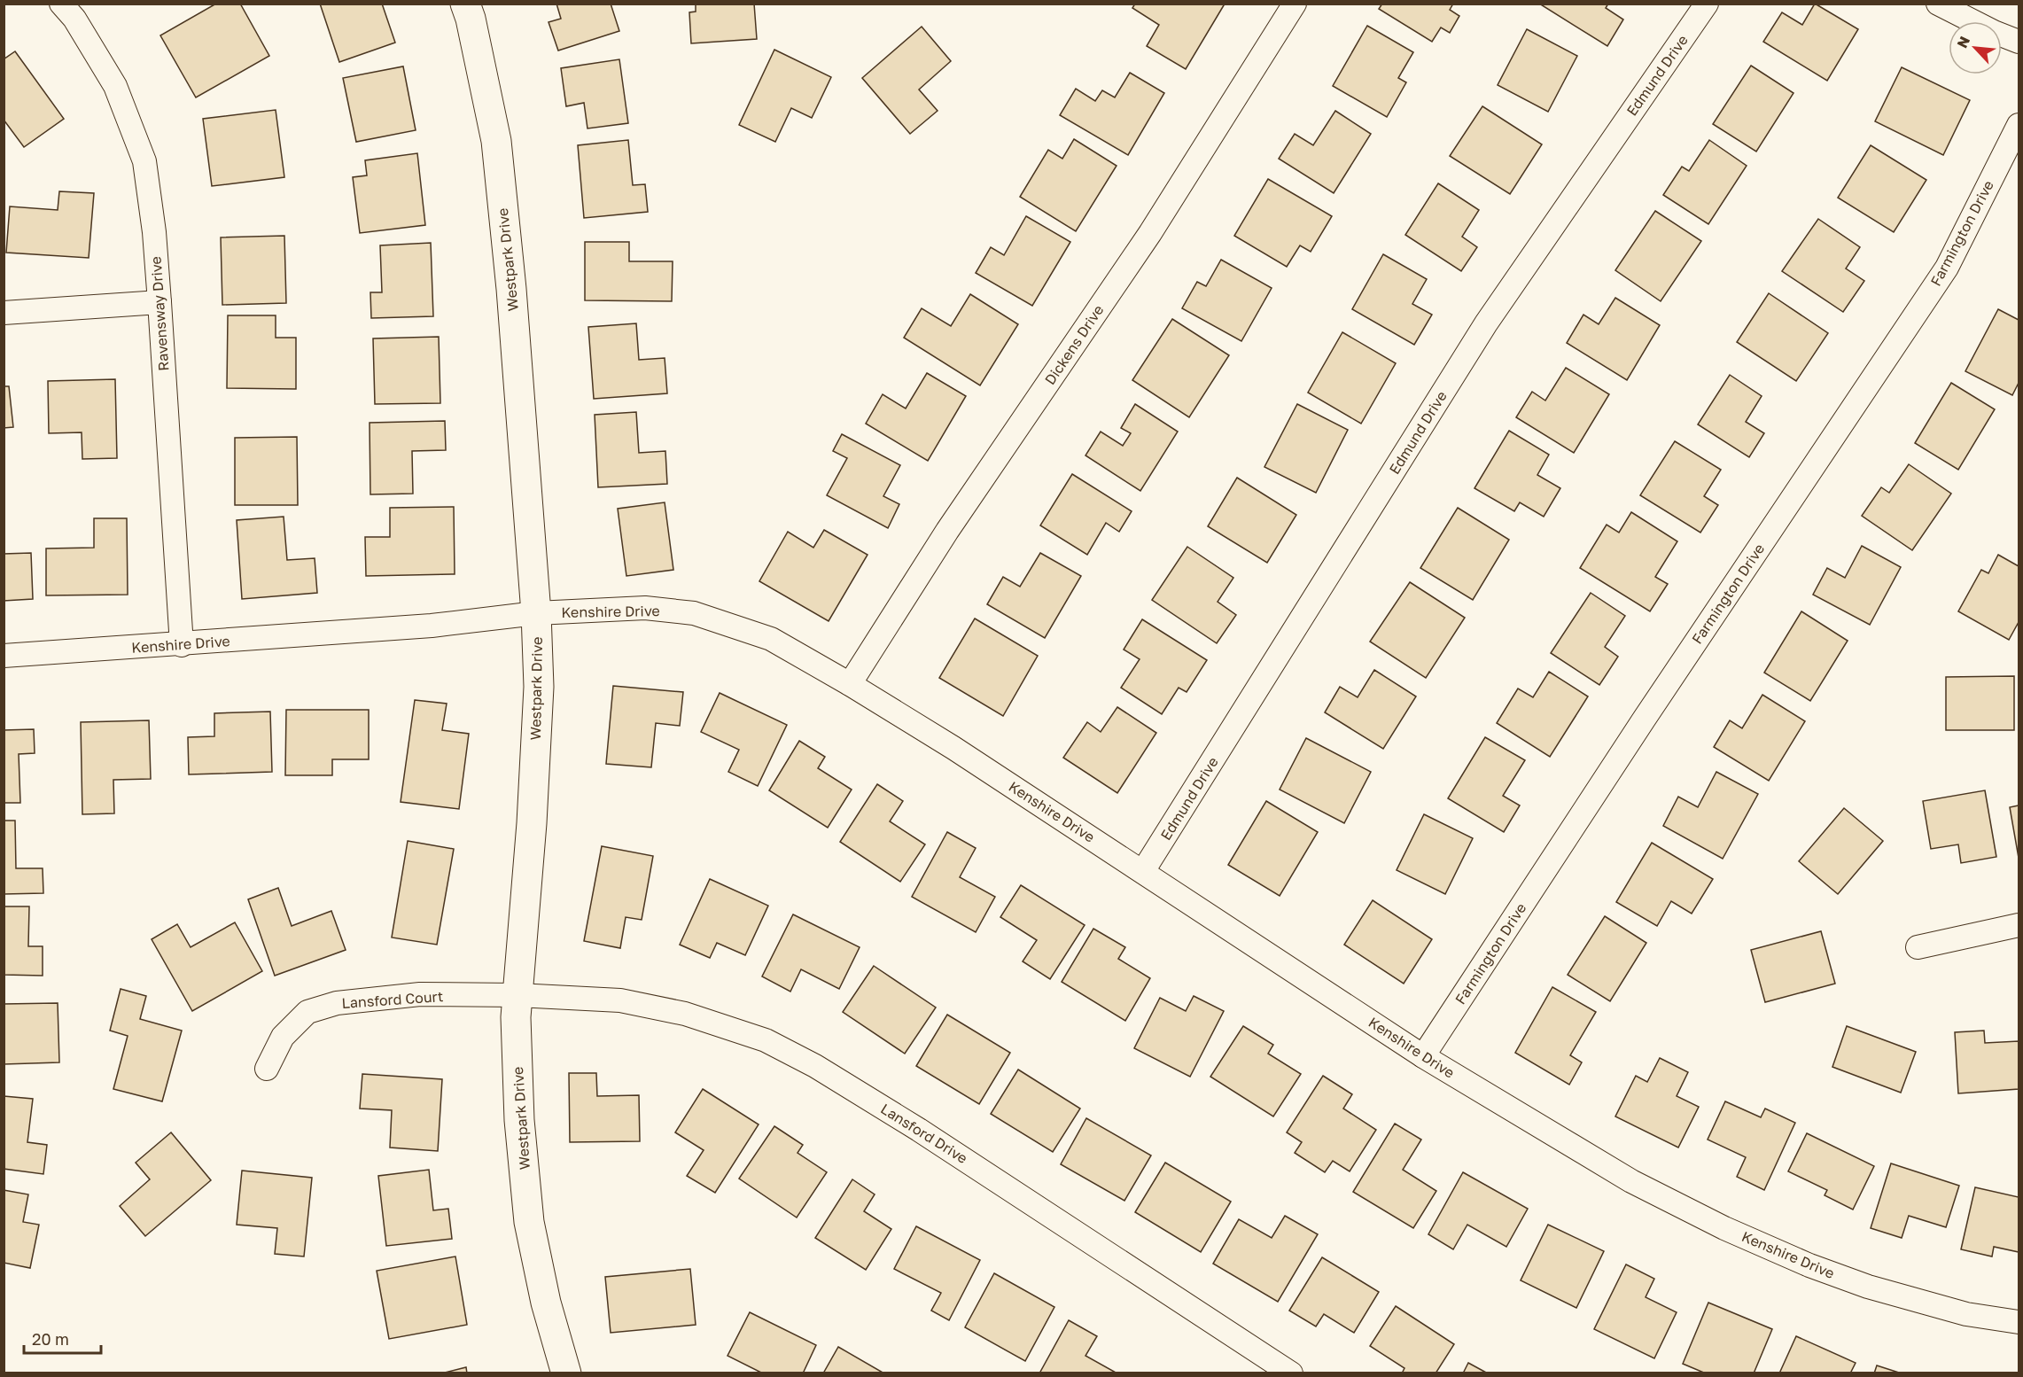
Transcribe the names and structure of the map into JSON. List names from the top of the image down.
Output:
{
  "streets": {
    "street": [
      "Edmund Drive",
      "Farmington Drive",
      "Westpark Drive",
      "Ravensway Drive",
      "Dickens Drive",
      "Kenshire Drive",
      "Lansford Court",
      "Lansford Drive"
    ]
  },
  "crossings": [
    ["Edmund Drive", "Kenshire Drive"],
    ["Farmington Drive", "Kenshire Drive"],
    ["Westpark Drive", "Kenshire Drive"],
    ["Westpark Drive", "Lansford Court"],
    ["Westpark Drive", "Lansford Drive"],
    ["Ravensway Drive", "Kenshire Drive"],
    ["Dickens Drive", "Kenshire Drive"],
    ["Lansford Court", "Lansford Drive"]
  ],
  "scale_bar": "20 m",
  "north": "top left"
}
